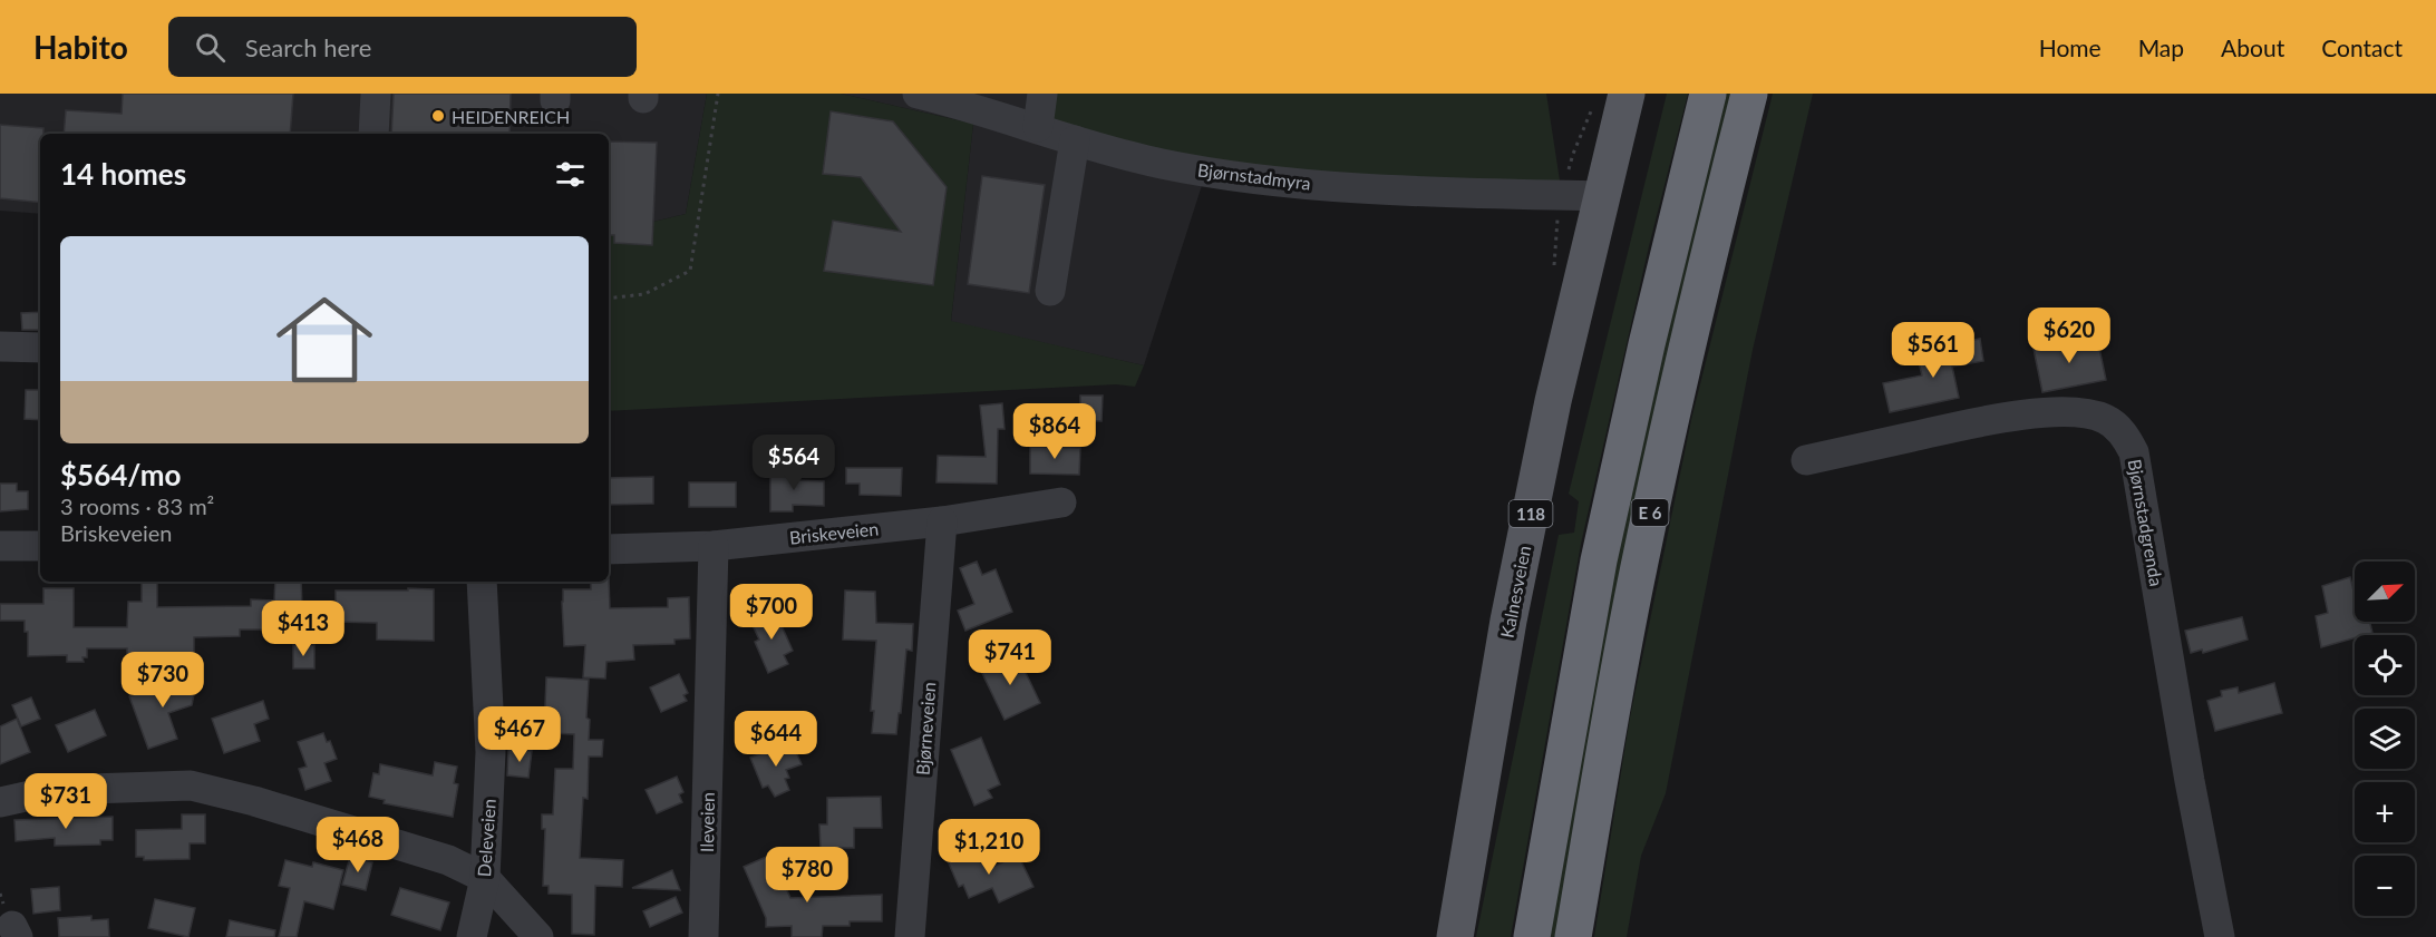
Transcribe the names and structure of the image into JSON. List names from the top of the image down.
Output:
{
  "streets": {
    "highway": ["E 6"],
    "main road": ["118", "Kalnesveien"],
    "street": [
      "Bjørnstadmyra",
      "Bjørnstadgrenda",
      "Briskeveien",
      "Bjørneveien",
      "Ileveien",
      "Deleveien"
    ]
  },
  "crossings": [
    ["Bjørnstadmyra", "Kalnesveien"],
    ["Briskeveien", "Bjørneveien"],
    ["Briskeveien", "Ileveien"]
  ],
  "places": ["HEIDENREICH"],
  "north": "top right",
  "page": {
    "header": "Habito",
    "search": "Search here",
    "nav": [
      "Home",
      "Map",
      "About",
      "Contact"
    ],
    "heading": "14 homes",
    "list": [
      {
        "name": "$564/mo",
        "note": "3 rooms · 83 m² · Briskeveien"
      }
    ],
    "price": [
      "$620",
      "$561",
      "$864",
      "$564",
      "$700",
      "$413",
      "$741",
      "$730",
      "$467",
      "$644",
      "$731",
      "$468",
      "$1,210",
      "$780"
    ],
    "map_buttons": ["+", "−"]
  }
}
